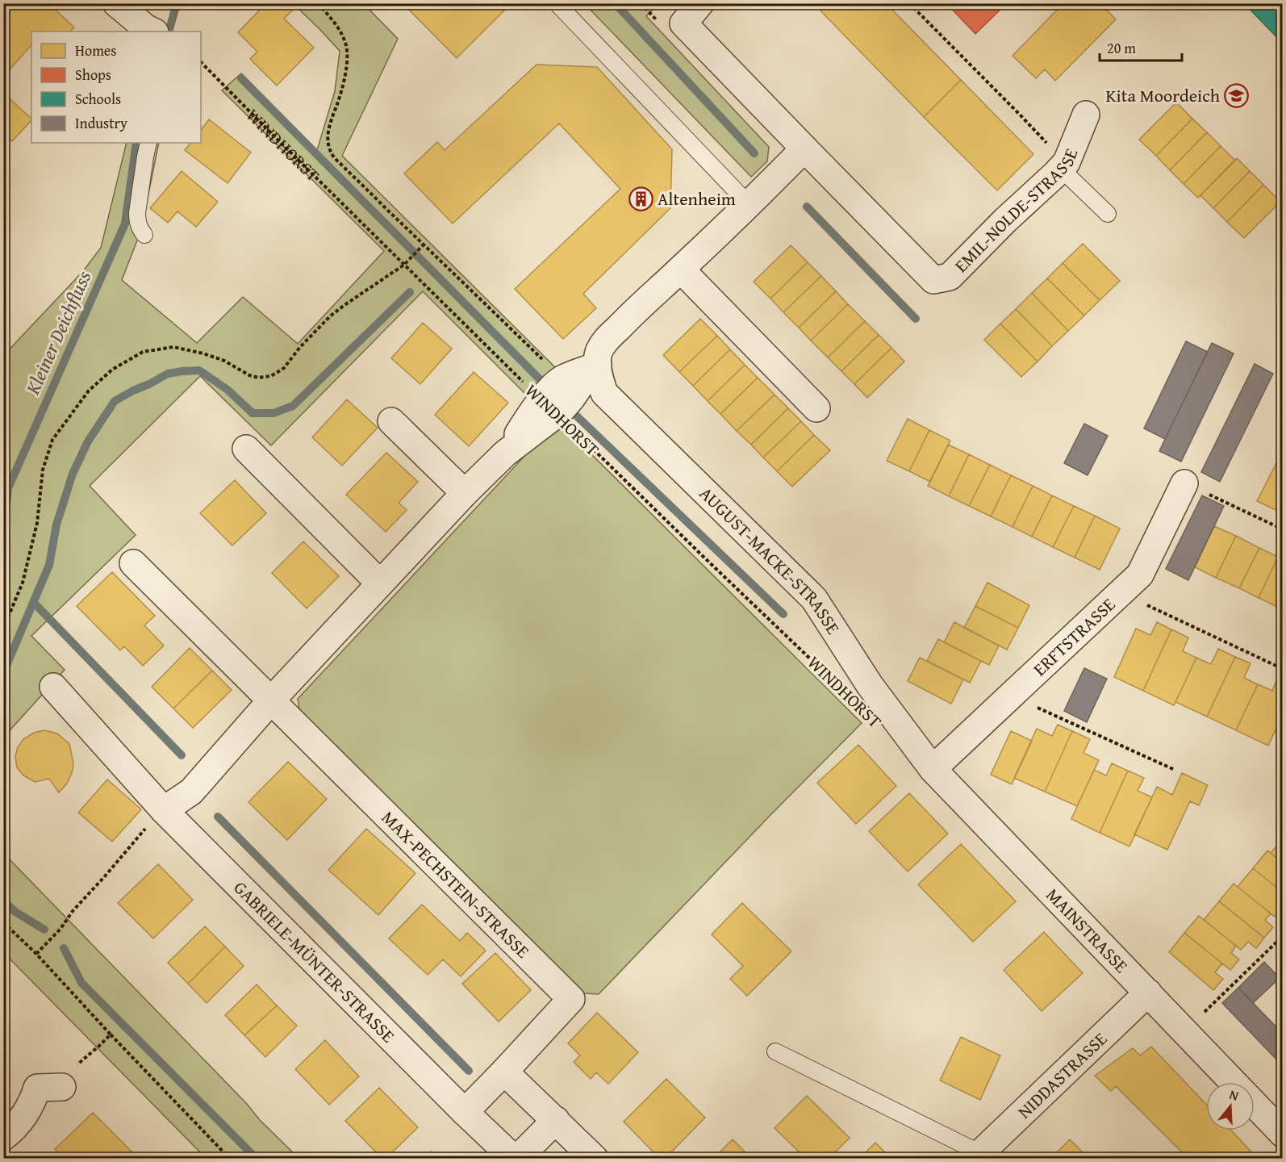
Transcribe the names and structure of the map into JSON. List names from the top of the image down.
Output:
{
  "streets": {
    "street": [
      "EMIL-NOLDE-STRASSE",
      "AUGUST-MACKE-STRASSE",
      "ERFTSTRASSE",
      "MAX-PECHSTEIN-STRASSE",
      "MAINSTRASSE",
      "GABRIELE-MÜNTER-STRASSE",
      "NIDDASTRASSE"
    ],
    "path": ["WINDHORST"]
  },
  "crossings": [
    ["AUGUST-MACKE-STRASSE", "ERFTSTRASSE"],
    ["AUGUST-MACKE-STRASSE", "MAINSTRASSE"],
    ["ERFTSTRASSE", "MAINSTRASSE"],
    ["MAINSTRASSE", "NIDDASTRASSE"]
  ],
  "water": ["Kleiner Deichfluss"],
  "places": {
    "school or university": ["Kita Moordeich"],
    "building": ["Altenheim"]
  },
  "legend": [
    "Homes",
    "Shops",
    "Schools",
    "Industry"
  ],
  "scale_bar": "20 m",
  "north": "top"
}
